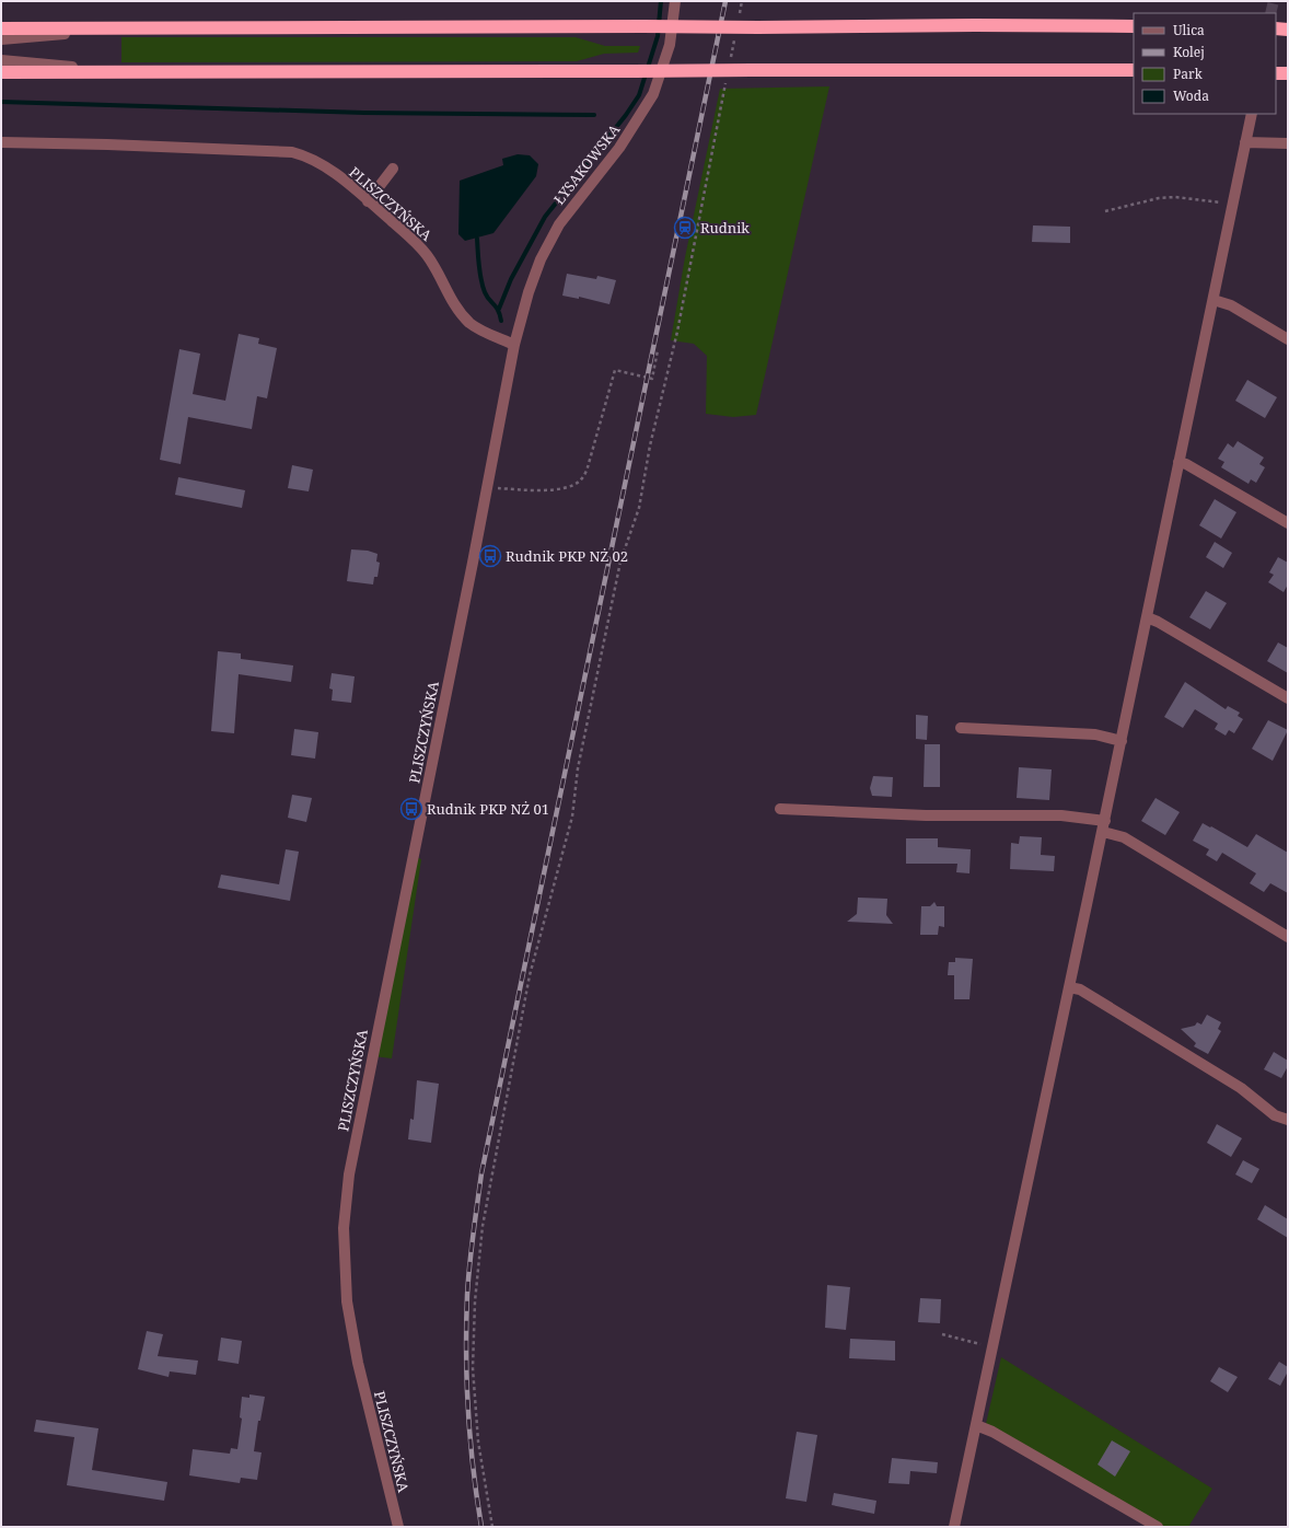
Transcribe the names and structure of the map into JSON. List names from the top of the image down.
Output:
{
  "streets": {
    "street": ["ŁYSAKOWSKA", "PLISZCZYŃSKA"]
  },
  "crossings": [
    ["ŁYSAKOWSKA", "PLISZCZYŃSKA"]
  ],
  "places": {
    "station": ["Rudnik"],
    "bus stop": ["Rudnik PKP NŻ 02", "Rudnik PKP NŻ 01"]
  },
  "legend": [
    "Ulica",
    "Kolej",
    "Park",
    "Woda"
  ]
}
